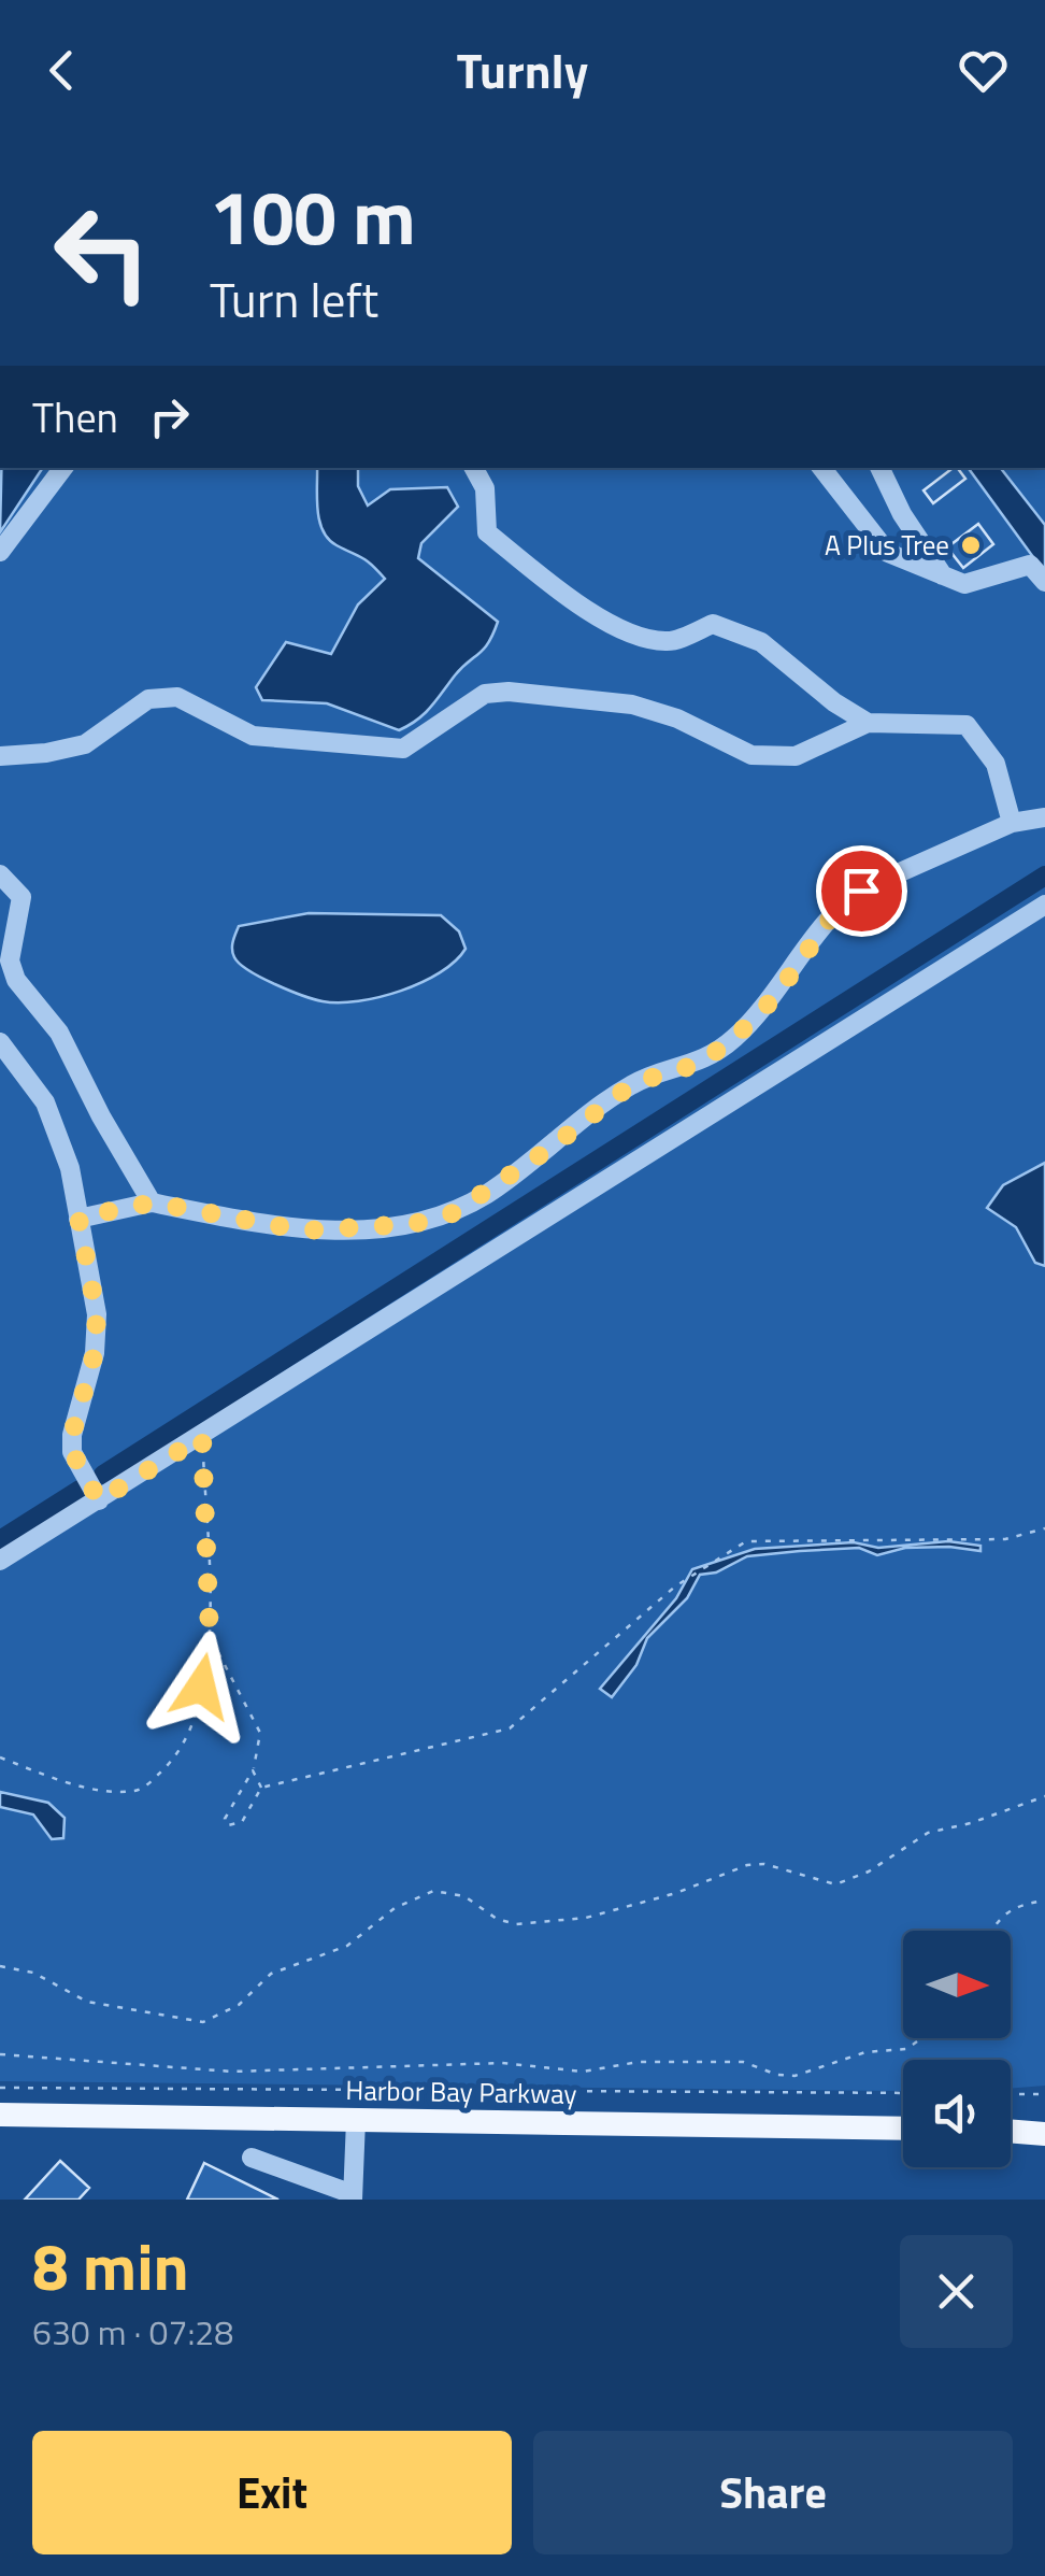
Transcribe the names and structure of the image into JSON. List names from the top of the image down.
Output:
{
  "streets": {
    "main road": ["Harbor Bay Parkway"]
  },
  "places": ["A Plus Tree"],
  "north": "right",
  "page": {
    "header": "Turnly",
    "turn": ["100 m", "Turn left"],
    "then": "Then",
    "heading": ["8 min", "630 m · 07:28"],
    "buttons": ["Exit", "Share"]
  }
}
